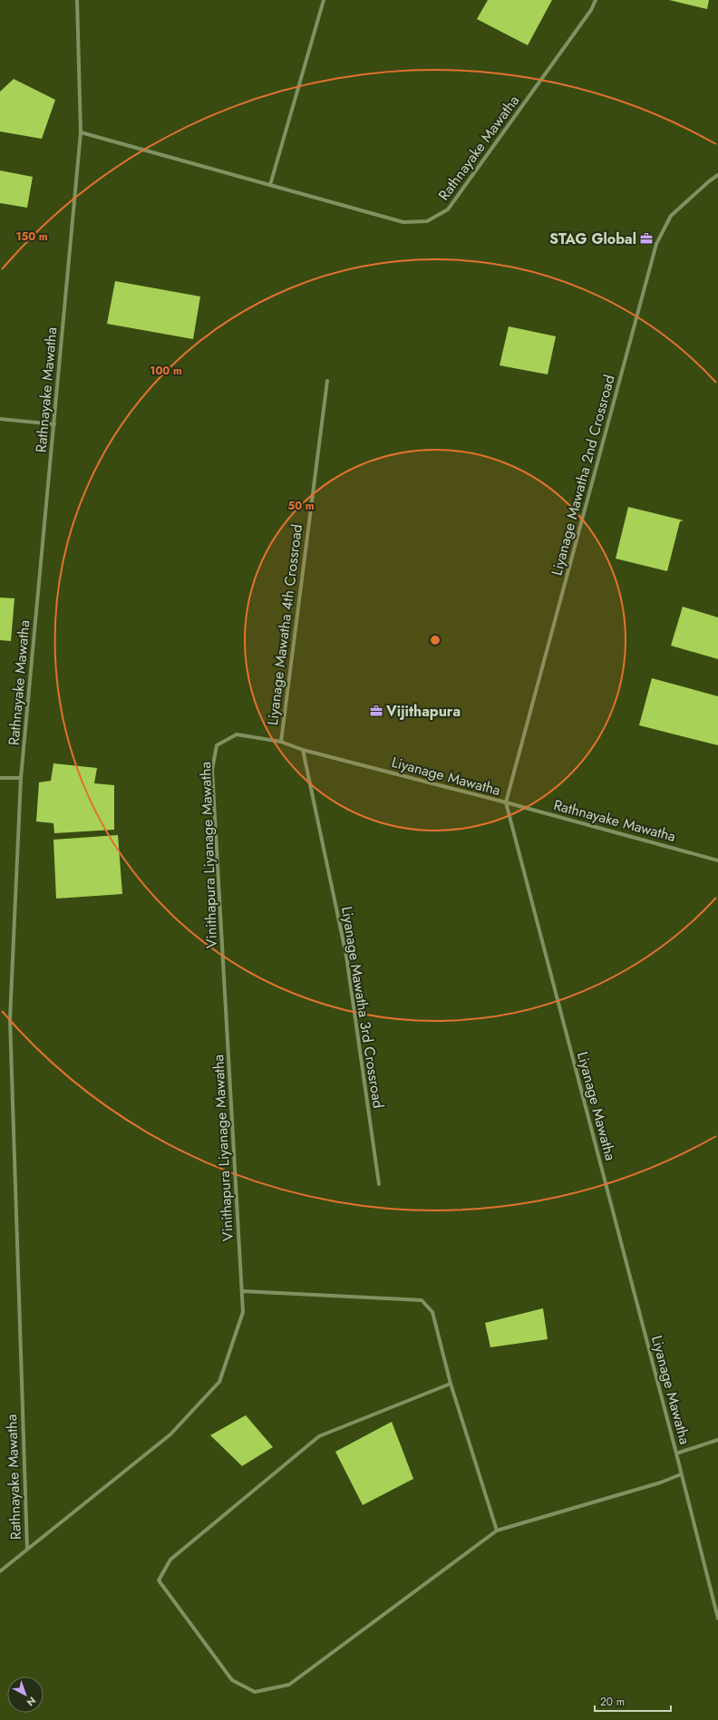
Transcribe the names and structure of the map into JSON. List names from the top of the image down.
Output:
{
  "streets": {
    "street": [
      "Rathnayake Mawatha",
      "Liyanage Mawatha 2nd Crossroad",
      "Liyanage Mawatha 4th Crossroad",
      "Liyanage Mawatha",
      "Vinithapura Liyanage Mawatha",
      "Liyanage Mawatha 3rd Crossroad"
    ]
  },
  "crossings": [
    ["Rathnayake Mawatha", "Liyanage Mawatha 2nd Crossroad"],
    ["Rathnayake Mawatha", "Liyanage Mawatha"],
    ["Rathnayake Mawatha", "Vinithapura Liyanage Mawatha"],
    ["Liyanage Mawatha 2nd Crossroad", "Liyanage Mawatha"],
    ["Liyanage Mawatha 4th Crossroad", "Vinithapura Liyanage Mawatha"],
    ["Liyanage Mawatha", "Vinithapura Liyanage Mawatha"],
    ["Liyanage Mawatha", "Liyanage Mawatha 3rd Crossroad"],
    ["Vinithapura Liyanage Mawatha", "Liyanage Mawatha 3rd Crossroad"]
  ],
  "places": {
    "office": ["STAG Global", "Vijithapura"]
  },
  "scale_bar": "20 m",
  "north": "bottom right",
  "rings": ["150 m", "100 m", "50 m"]
}
